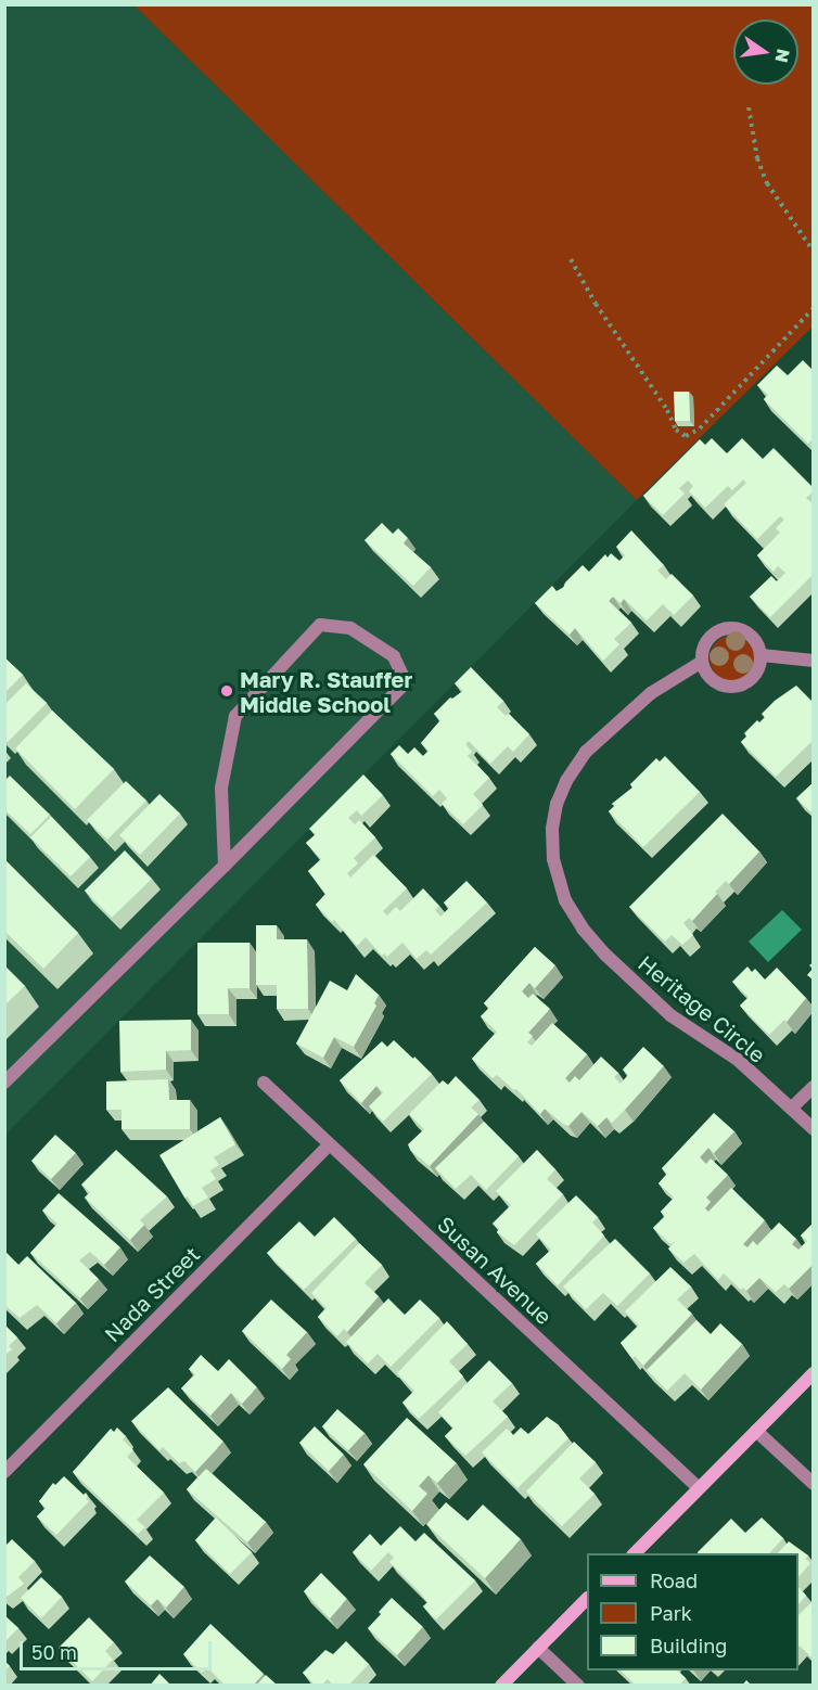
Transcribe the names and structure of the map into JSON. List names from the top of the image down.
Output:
{
  "streets": {
    "street": ["Heritage Circle", "Susan Avenue", "Nada Street"]
  },
  "crossings": [
    ["Susan Avenue", "Nada Street"]
  ],
  "places": ["Mary R. Stauffer Middle School"],
  "legend": ["Road", "Park", "Building"],
  "scale_bar": "50 m",
  "north": "right"
}
